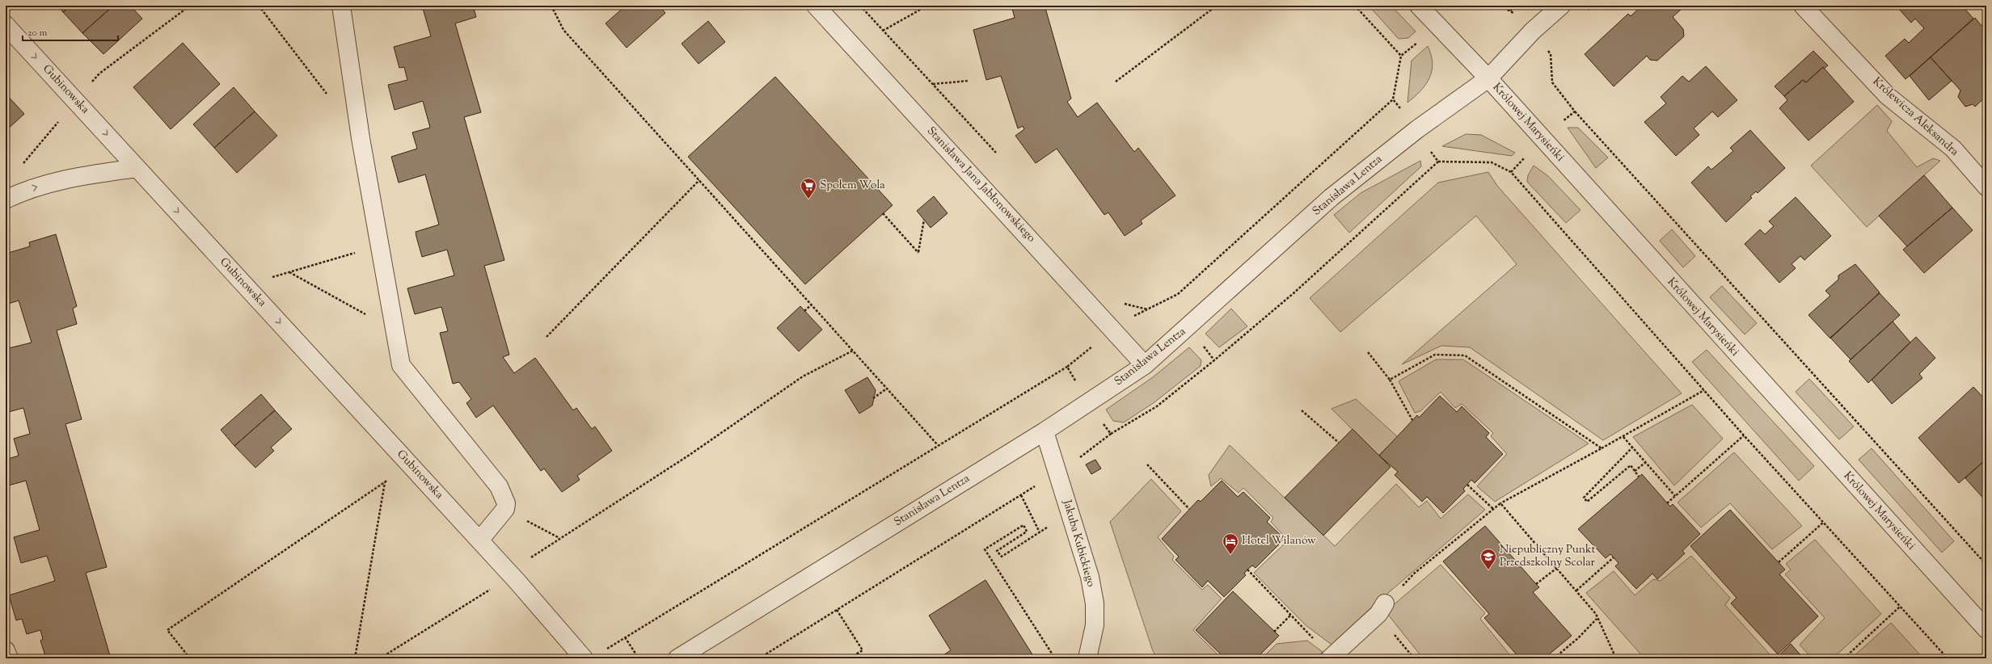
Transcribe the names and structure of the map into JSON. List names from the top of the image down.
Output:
{
  "streets": {
    "street": [
      "Gubinowska",
      "Królewicza Aleksandra",
      "Królowej Marysieńki",
      "Stanisława Jana Jabłonowskiego",
      "Stanisława Lentza",
      "Jakuba Kubickiego"
    ]
  },
  "crossings": [
    ["Królowej Marysieńki", "Stanisława Lentza"],
    ["Stanisława Jana Jabłonowskiego", "Stanisława Lentza"],
    ["Stanisława Lentza", "Jakuba Kubickiego"]
  ],
  "places": {
    "supermarket": ["Społem Wola"],
    "hotel": ["Hotel Wilanów"],
    "school or university": ["Niepubliczny Punkt Przedszkolny Scolar"]
  },
  "scale_bar": "20 m"
}
